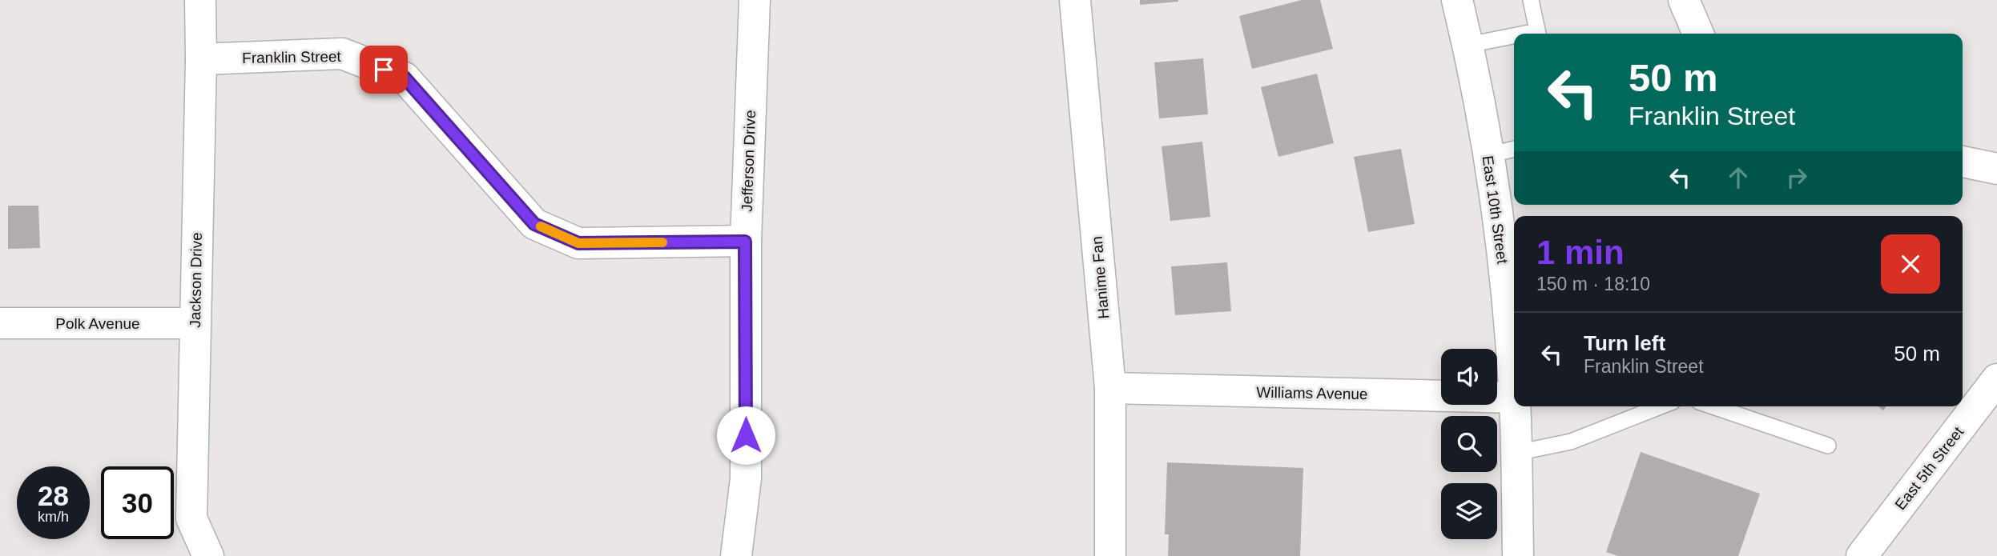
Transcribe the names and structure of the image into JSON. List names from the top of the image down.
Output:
{
  "streets": {
    "street": [
      "Franklin Street",
      "Jefferson Drive",
      "East 10th Street",
      "Hanime Fan",
      "Jackson Drive",
      "Polk Avenue",
      "Williams Avenue",
      "East 5th Street"
    ]
  },
  "crossings": [
    ["Franklin Street", "Jefferson Drive"],
    ["Franklin Street", "Jackson Drive"],
    ["Hanime Fan", "Williams Avenue"],
    ["Jackson Drive", "Polk Avenue"]
  ],
  "page": {
    "turn": ["50 m", "Franklin Street"],
    "heading": ["1 min", "150 m · 18:10"],
    "list": [
      {
        "name": "Turn left",
        "note": "Franklin Street",
        "value": "50 m"
      }
    ],
    "speed": "28 km/h",
    "limit": "30"
  }
}
